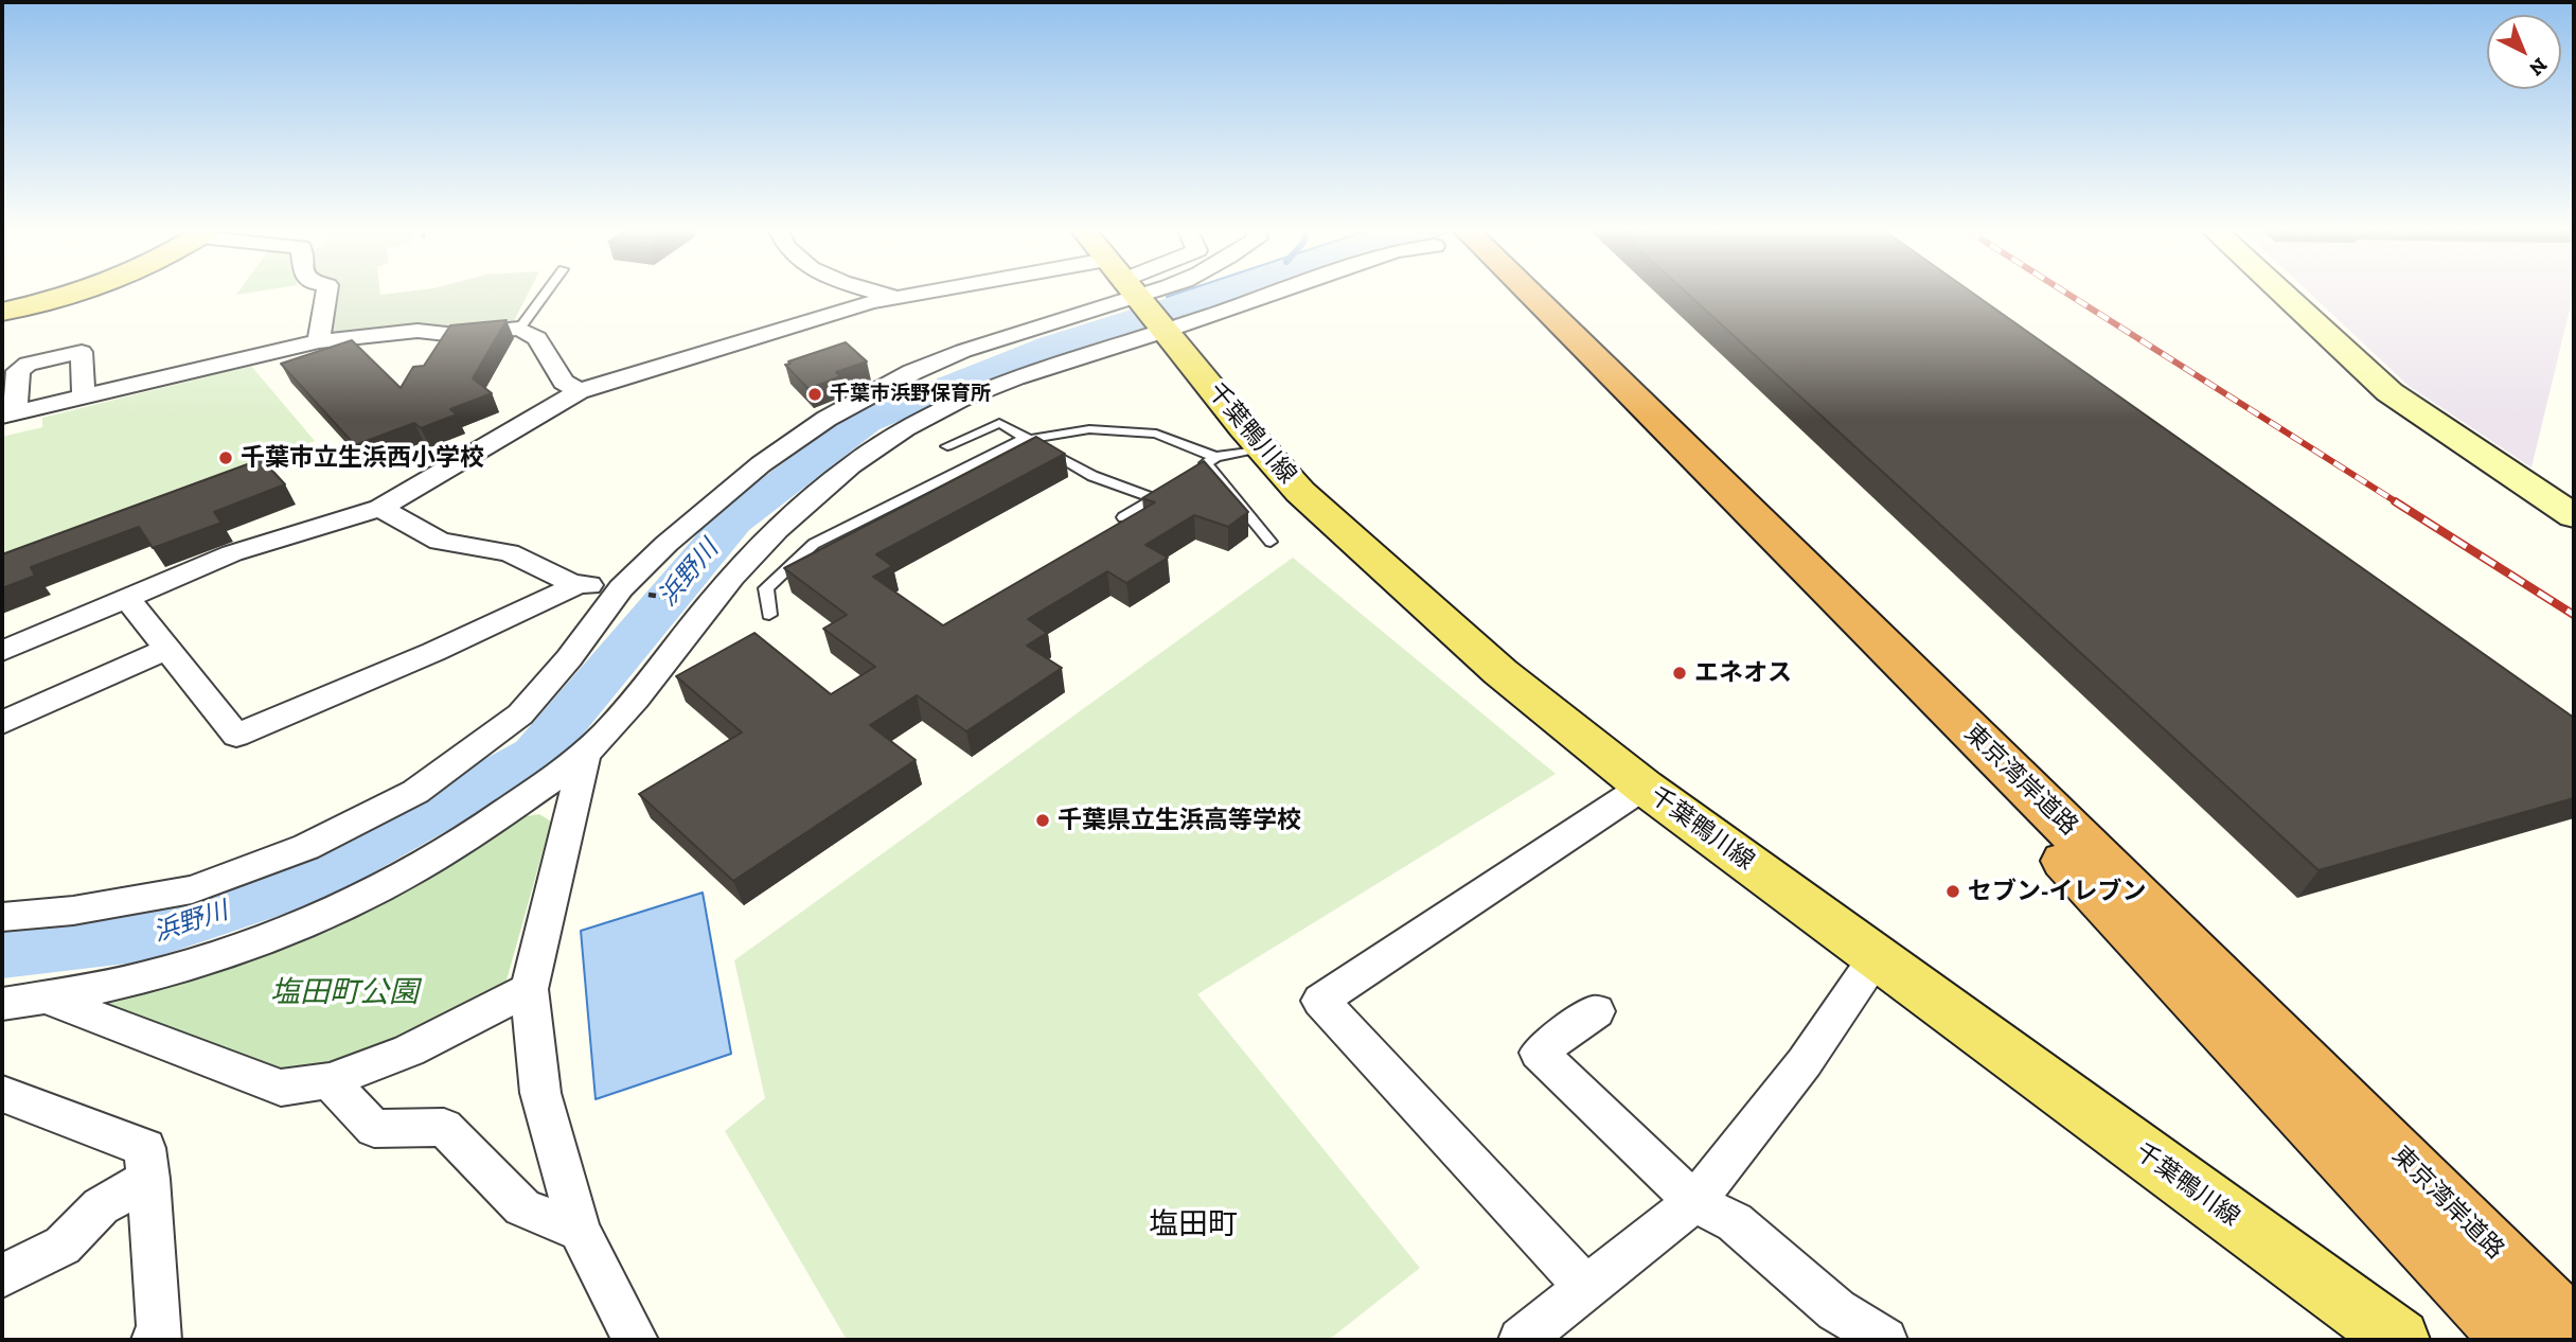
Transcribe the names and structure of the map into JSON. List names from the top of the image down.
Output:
{
  "streets": {
    "highway": ["東京湾岸道路"],
    "main road": ["千葉鴨川線"]
  },
  "districts": ["塩田町"],
  "water": ["浜野川"],
  "parks": ["塩田町公園"],
  "places": [
    "千葉市浜野保育所",
    "千葉市立生浜西小学校",
    "エネオス",
    "千葉県立生浜高等学校",
    "セブン-イレブン"
  ],
  "north": "bottom right"
}
